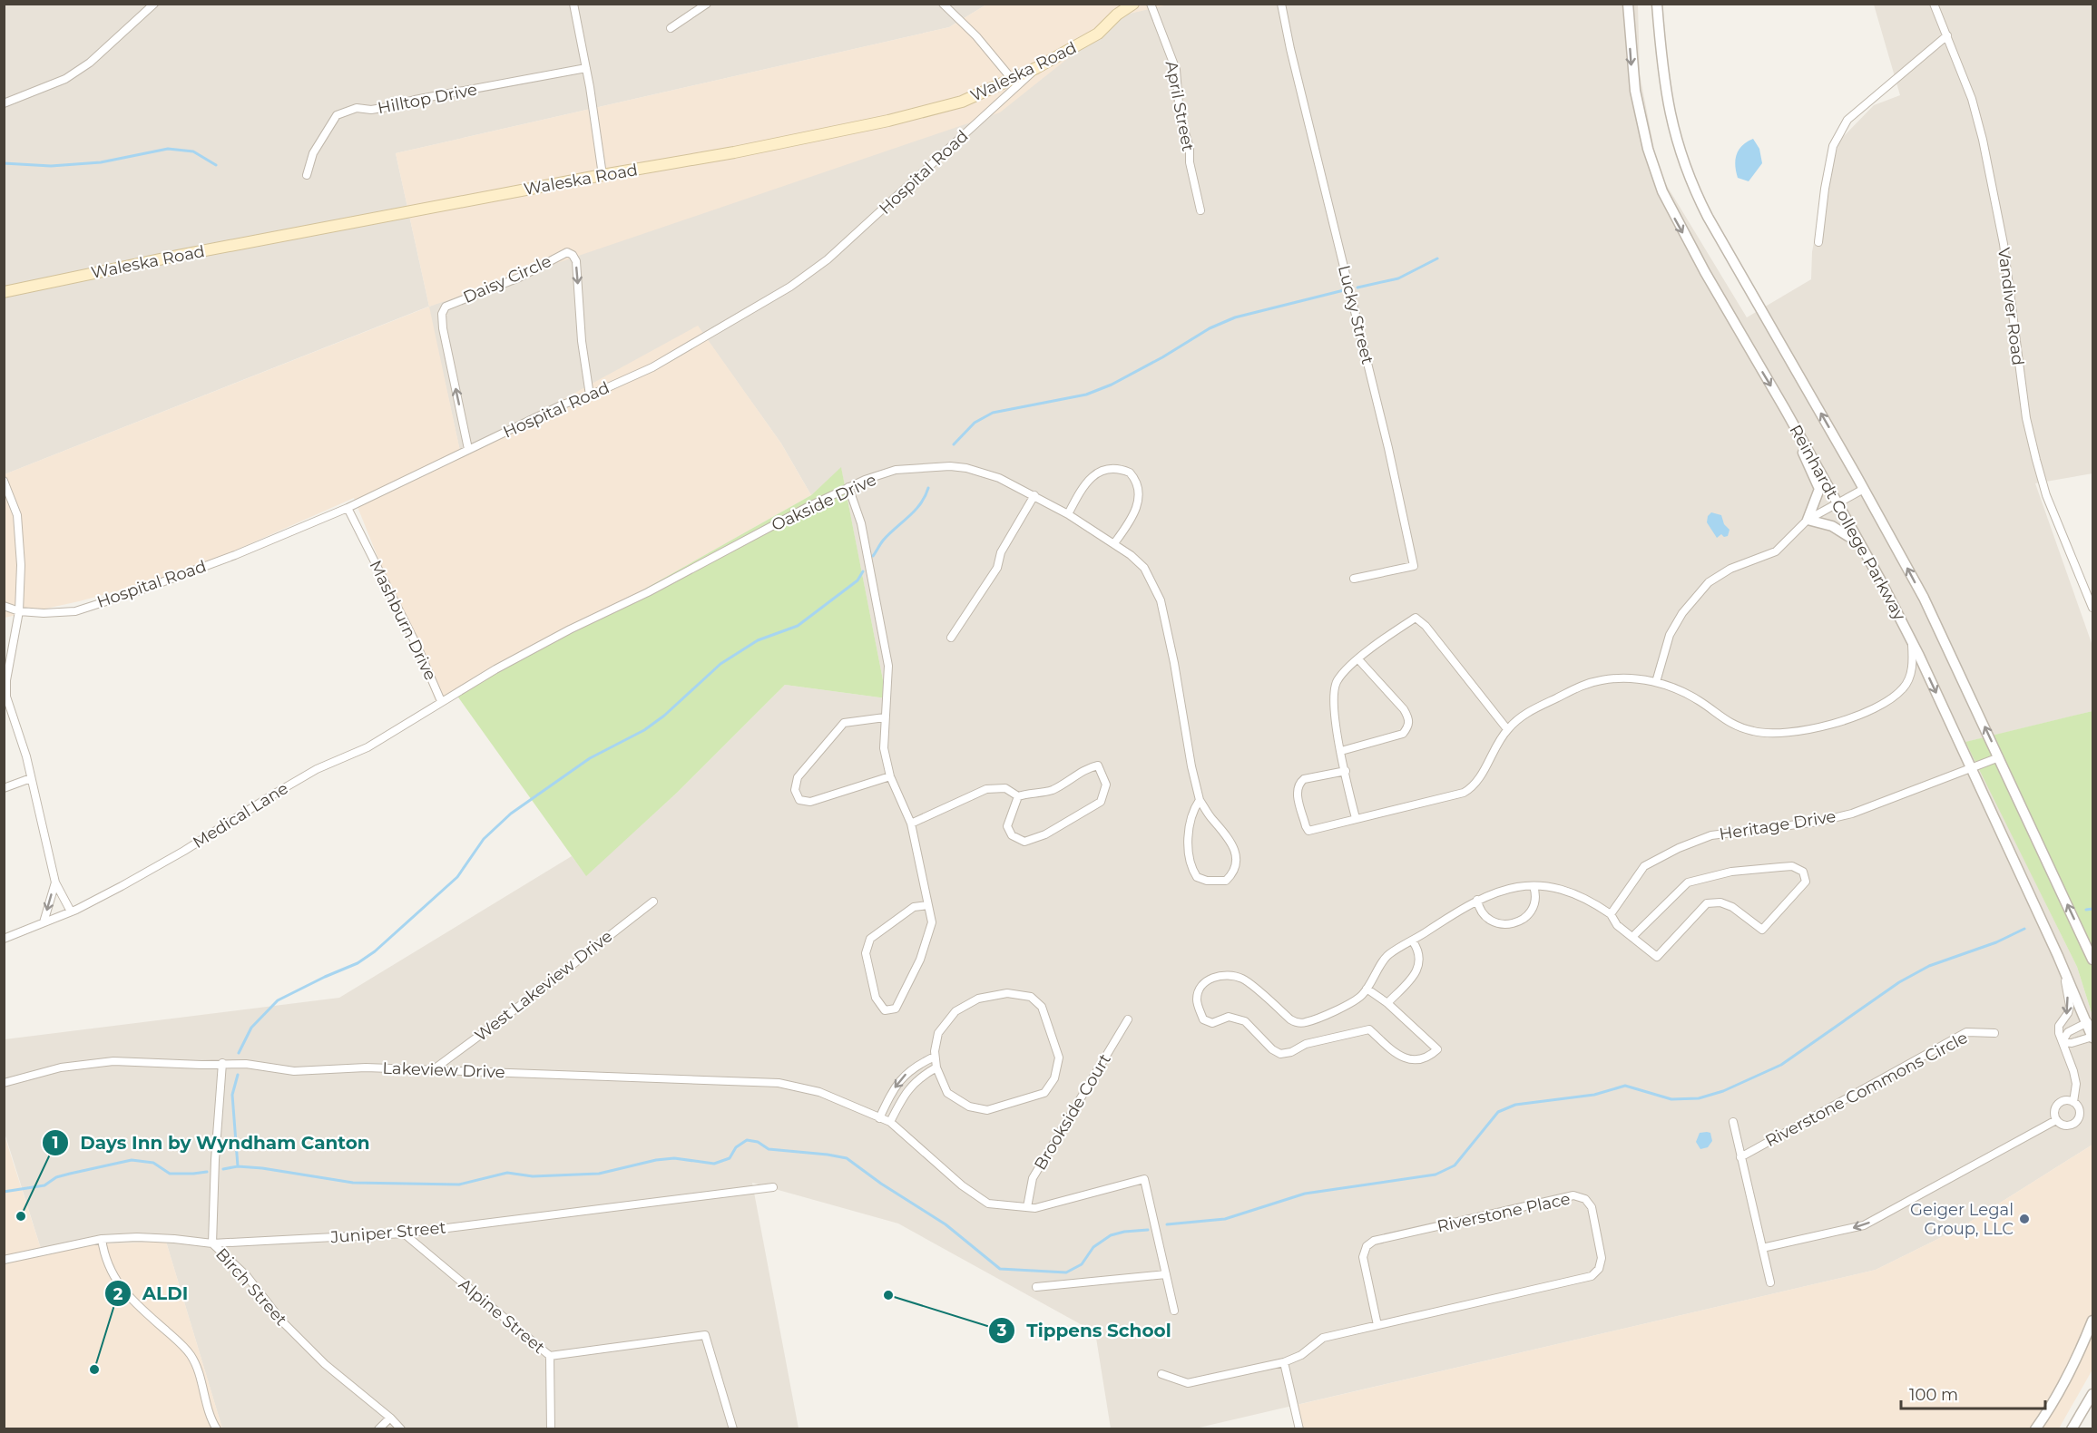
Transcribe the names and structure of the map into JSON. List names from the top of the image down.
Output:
{
  "streets": {
    "main road": ["Waleska Road"],
    "street": [
      "Hilltop Drive",
      "April Street",
      "Hospital Road",
      "Daisy Circle",
      "Vandiver Road",
      "Lucky Street",
      "Oakside Drive",
      "Reinhardt College Parkway",
      "Mashburn Drive",
      "Medical Lane",
      "Heritage Drive",
      "West Lakeview Drive",
      "Lakeview Drive",
      "Riverstone Commons Circle",
      "Brookside Court",
      "Riverstone Place",
      "Juniper Street",
      "Birch Street",
      "Alpine Street"
    ]
  },
  "crossings": [
    ["Waleska Road", "Hospital Road"],
    ["Hospital Road", "Daisy Circle"],
    ["Hospital Road", "Mashburn Drive"],
    ["Oakside Drive", "Mashburn Drive"],
    ["Reinhardt College Parkway", "Heritage Drive"],
    ["Mashburn Drive", "Medical Lane"],
    ["West Lakeview Drive", "Lakeview Drive"],
    ["Lakeview Drive", "Brookside Court"],
    ["Lakeview Drive", "Birch Street"],
    ["Juniper Street", "Birch Street"],
    ["Juniper Street", "Alpine Street"]
  ],
  "places": [
    "Days Inn by Wyndham Canton",
    "Geiger Legal Group, LLC",
    "Tippens School",
    "ALDI"
  ],
  "scale_bar": "100 m"
}
